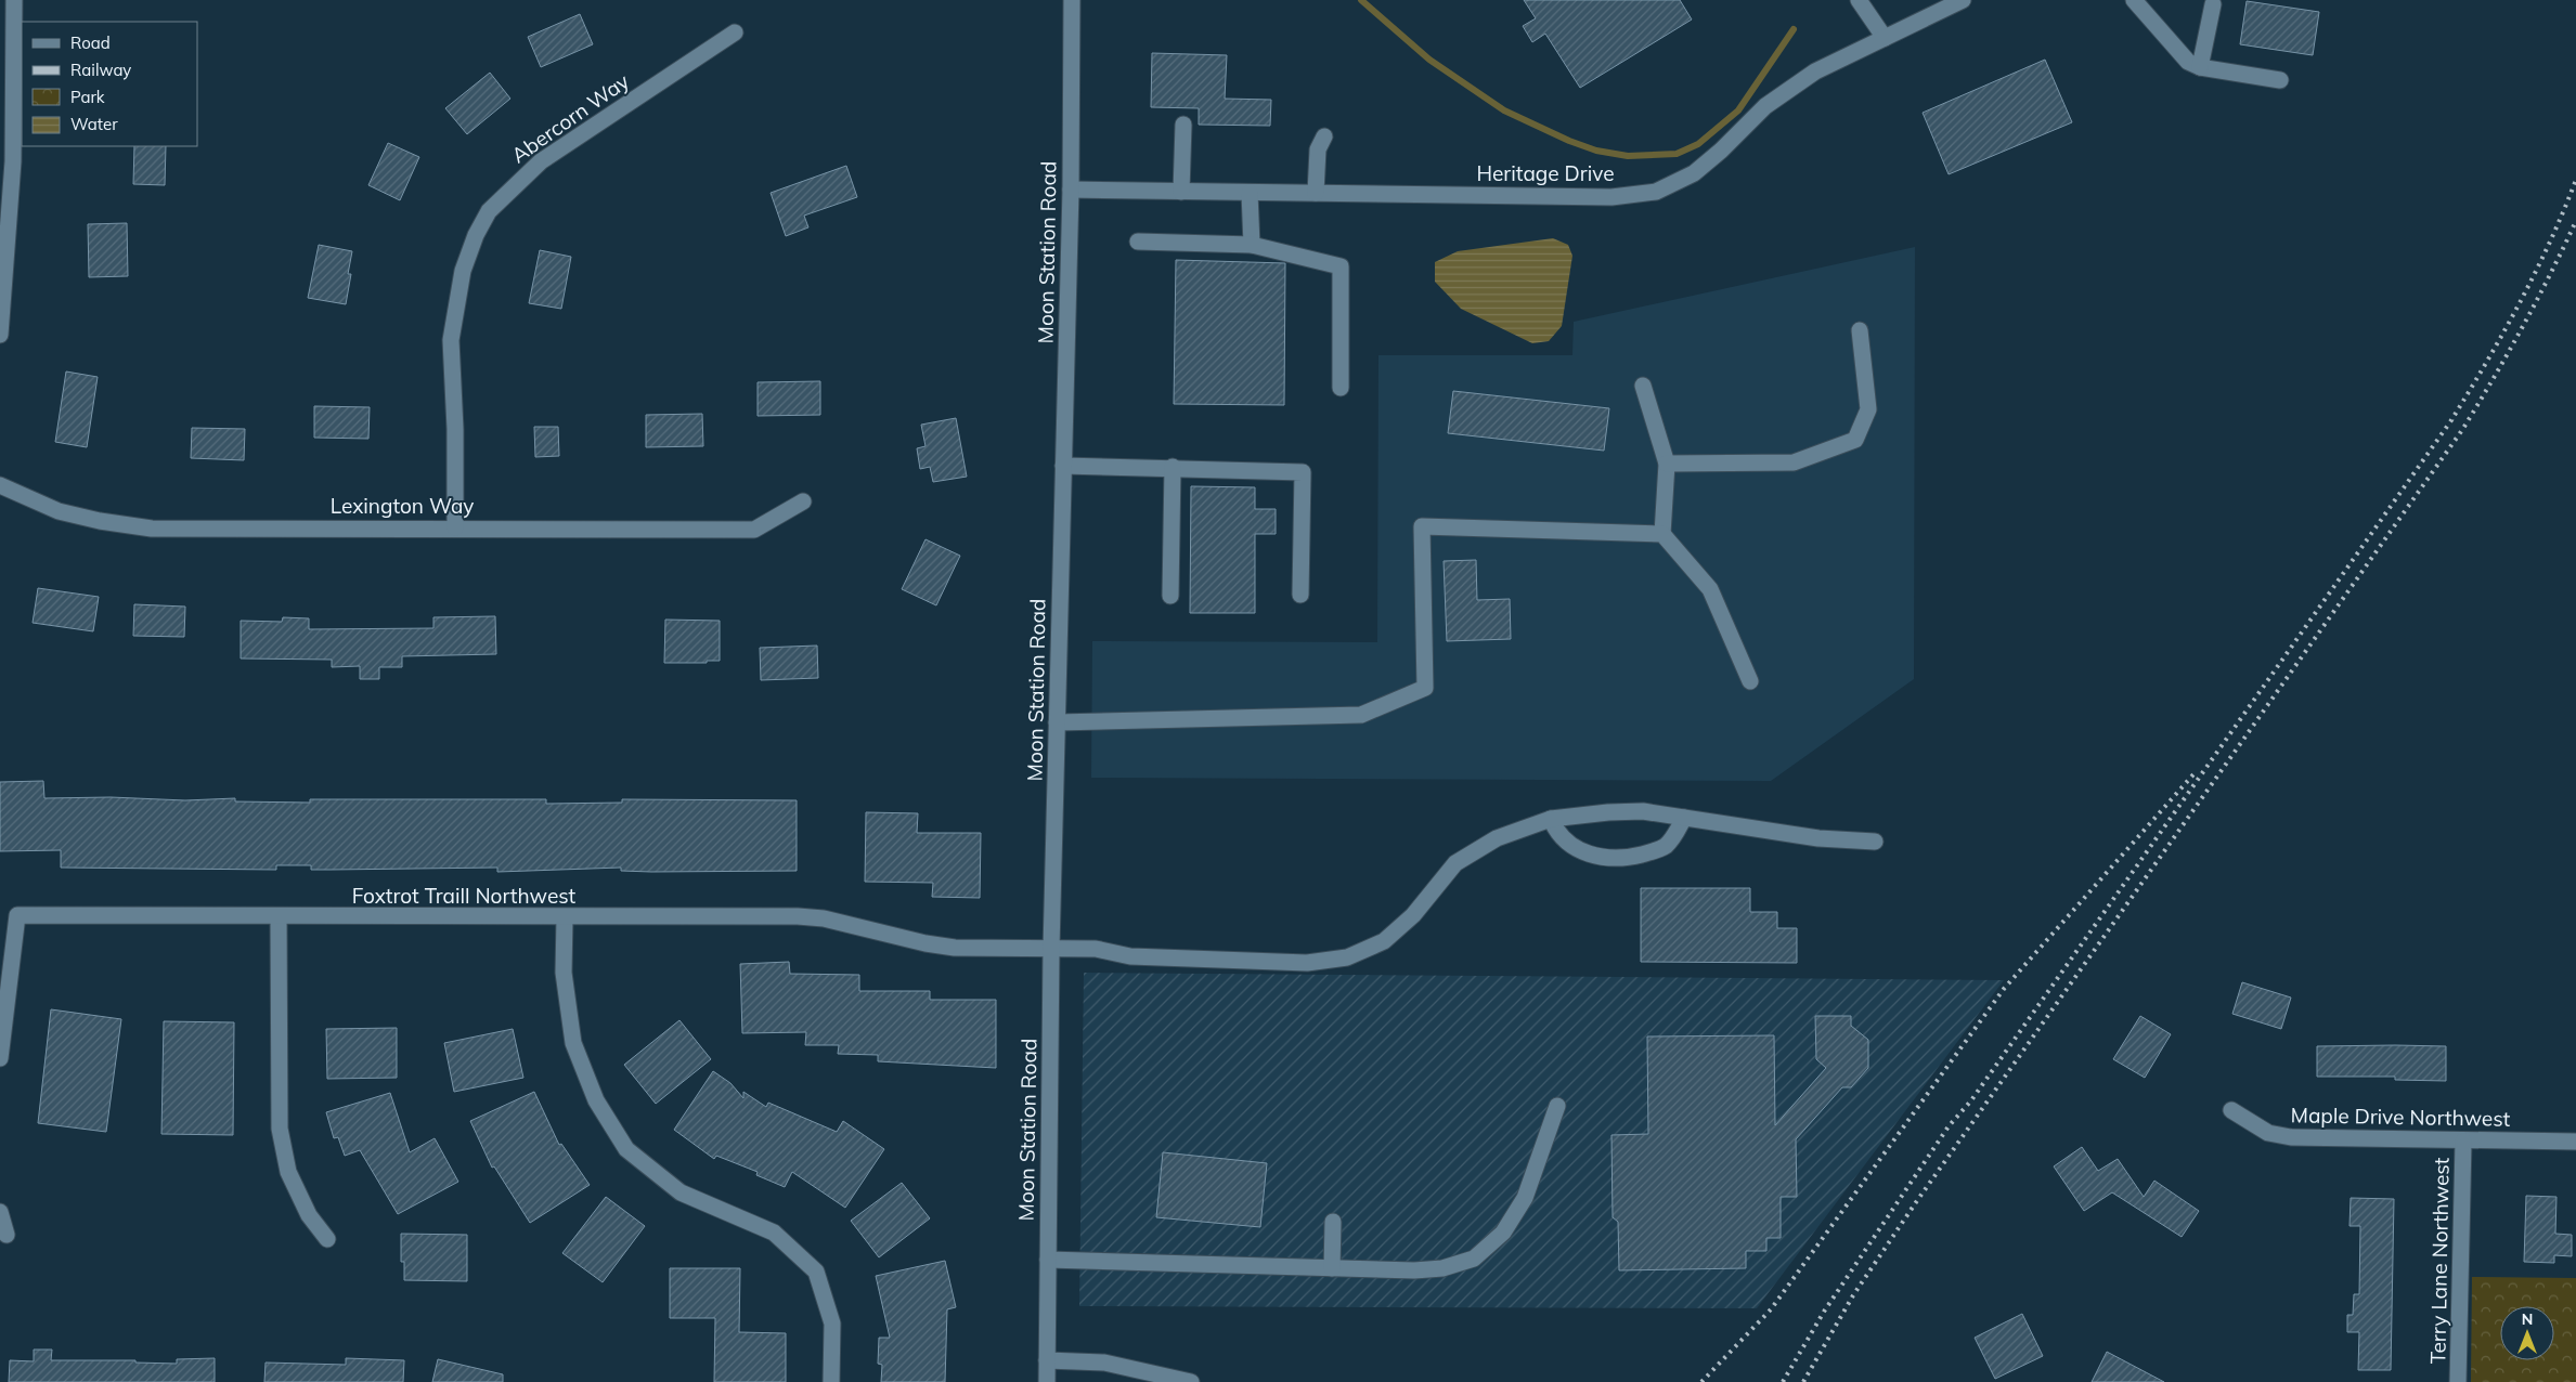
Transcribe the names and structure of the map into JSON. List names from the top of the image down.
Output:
{
  "streets": {
    "street": [
      "Abercorn Way",
      "Heritage Drive",
      "Moon Station Road",
      "Lexington Way",
      "Foxtrot Traill Northwest",
      "Maple Drive Northwest",
      "Terry Lane Northwest"
    ]
  },
  "crossings": [
    ["Abercorn Way", "Lexington Way"],
    ["Heritage Drive", "Moon Station Road"],
    ["Moon Station Road", "Foxtrot Traill Northwest"],
    ["Maple Drive Northwest", "Terry Lane Northwest"]
  ],
  "legend": [
    "Road",
    "Railway",
    "Park",
    "Water"
  ],
  "north": "top"
}
